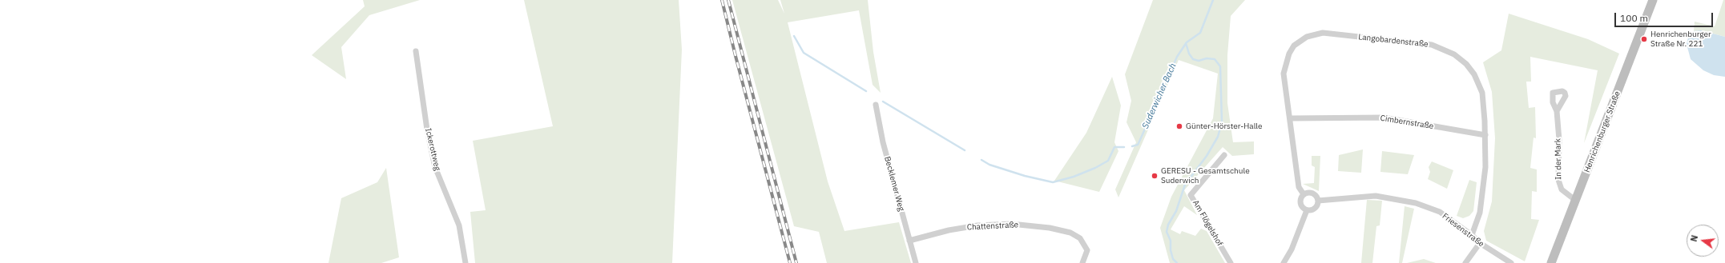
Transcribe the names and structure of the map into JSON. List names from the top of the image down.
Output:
{
  "streets": {
    "main road": ["Henrichenburger Straße"],
    "street": [
      "Langobardenstraße",
      "Cimbernstraße",
      "Ickerottweg",
      "In der Mark",
      "Becklemer Weg",
      "Am Flögelshof",
      "Chattenstraße",
      "Friesenstraße"
    ]
  },
  "crossings": [
    ["Langobardenstraße", "Cimbernstraße"],
    ["Langobardenstraße", "Friesenstraße"],
    ["Henrichenburger Straße", "In der Mark"],
    ["Becklemer Weg", "Chattenstraße"]
  ],
  "water": ["Suderwicher Bach"],
  "places": ["Henrichenburger Straße Nr. 221", "Günter-Hörster-Halle", "GERESU - Gesamtschule Suderwich"],
  "scale_bar": "100 m",
  "north": "left"
}
